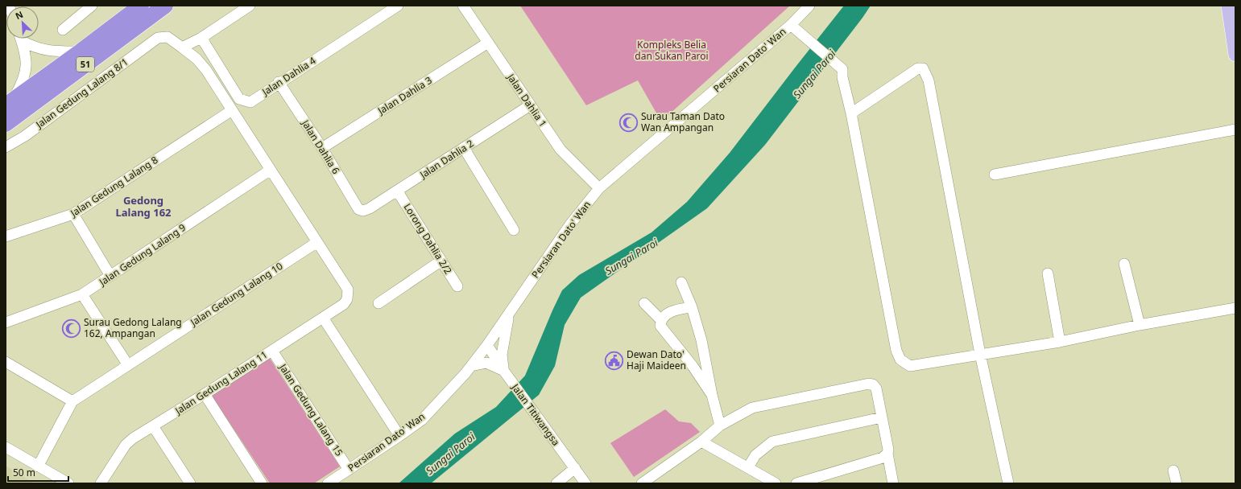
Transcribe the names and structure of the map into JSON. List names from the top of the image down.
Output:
{
  "streets": {
    "highway": ["51"],
    "street": [
      "Persiaran Dato' Wan",
      "Jalan Dahlia 4",
      "Jalan Gedung Lalang 8/1",
      "Jalan Dahlia 3",
      "Jalan Dahlia 1",
      "Jalan Dahlia 6",
      "Jalan Dahlia 2",
      "Jalan Gedung Lalang 8",
      "Lorong Dahlia 2/2",
      "Jalan Gedung Lalang 9",
      "Jalan Gedung Lalang 10",
      "Jalan Gedung Lalang 11",
      "Jalan Gedung Lalang 15",
      "Jalan Titiwangsa"
    ]
  },
  "crossings": [
    ["Persiaran Dato' Wan", "Jalan Dahlia 1"],
    ["Persiaran Dato' Wan", "Jalan Gedung Lalang 15"],
    ["Persiaran Dato' Wan", "Jalan Titiwangsa"],
    ["Jalan Dahlia 4", "Jalan Dahlia 6"],
    ["Jalan Dahlia 3", "Jalan Dahlia 1"],
    ["Jalan Dahlia 3", "Jalan Dahlia 6"],
    ["Jalan Dahlia 1", "Jalan Dahlia 2"],
    ["Jalan Dahlia 6", "Jalan Dahlia 2"],
    ["Jalan Dahlia 2", "Lorong Dahlia 2/2"],
    ["Jalan Gedung Lalang 10", "Jalan Gedung Lalang 11"],
    ["Jalan Gedung Lalang 11", "Jalan Gedung Lalang 15"]
  ],
  "districts": ["Gedong Lalang 162"],
  "water": ["Sungai Paroi"],
  "parks": ["Kompleks Belia dan Sukan Paroi"],
  "places": {
    "mosque": ["Surau Taman Dato Wan Ampangan", "Surau Gedong Lalang 162, Ampangan"],
    "public building": ["Dewan Dato' Haji Maideen"]
  },
  "scale_bar": "50 m",
  "north": "top left"
}
